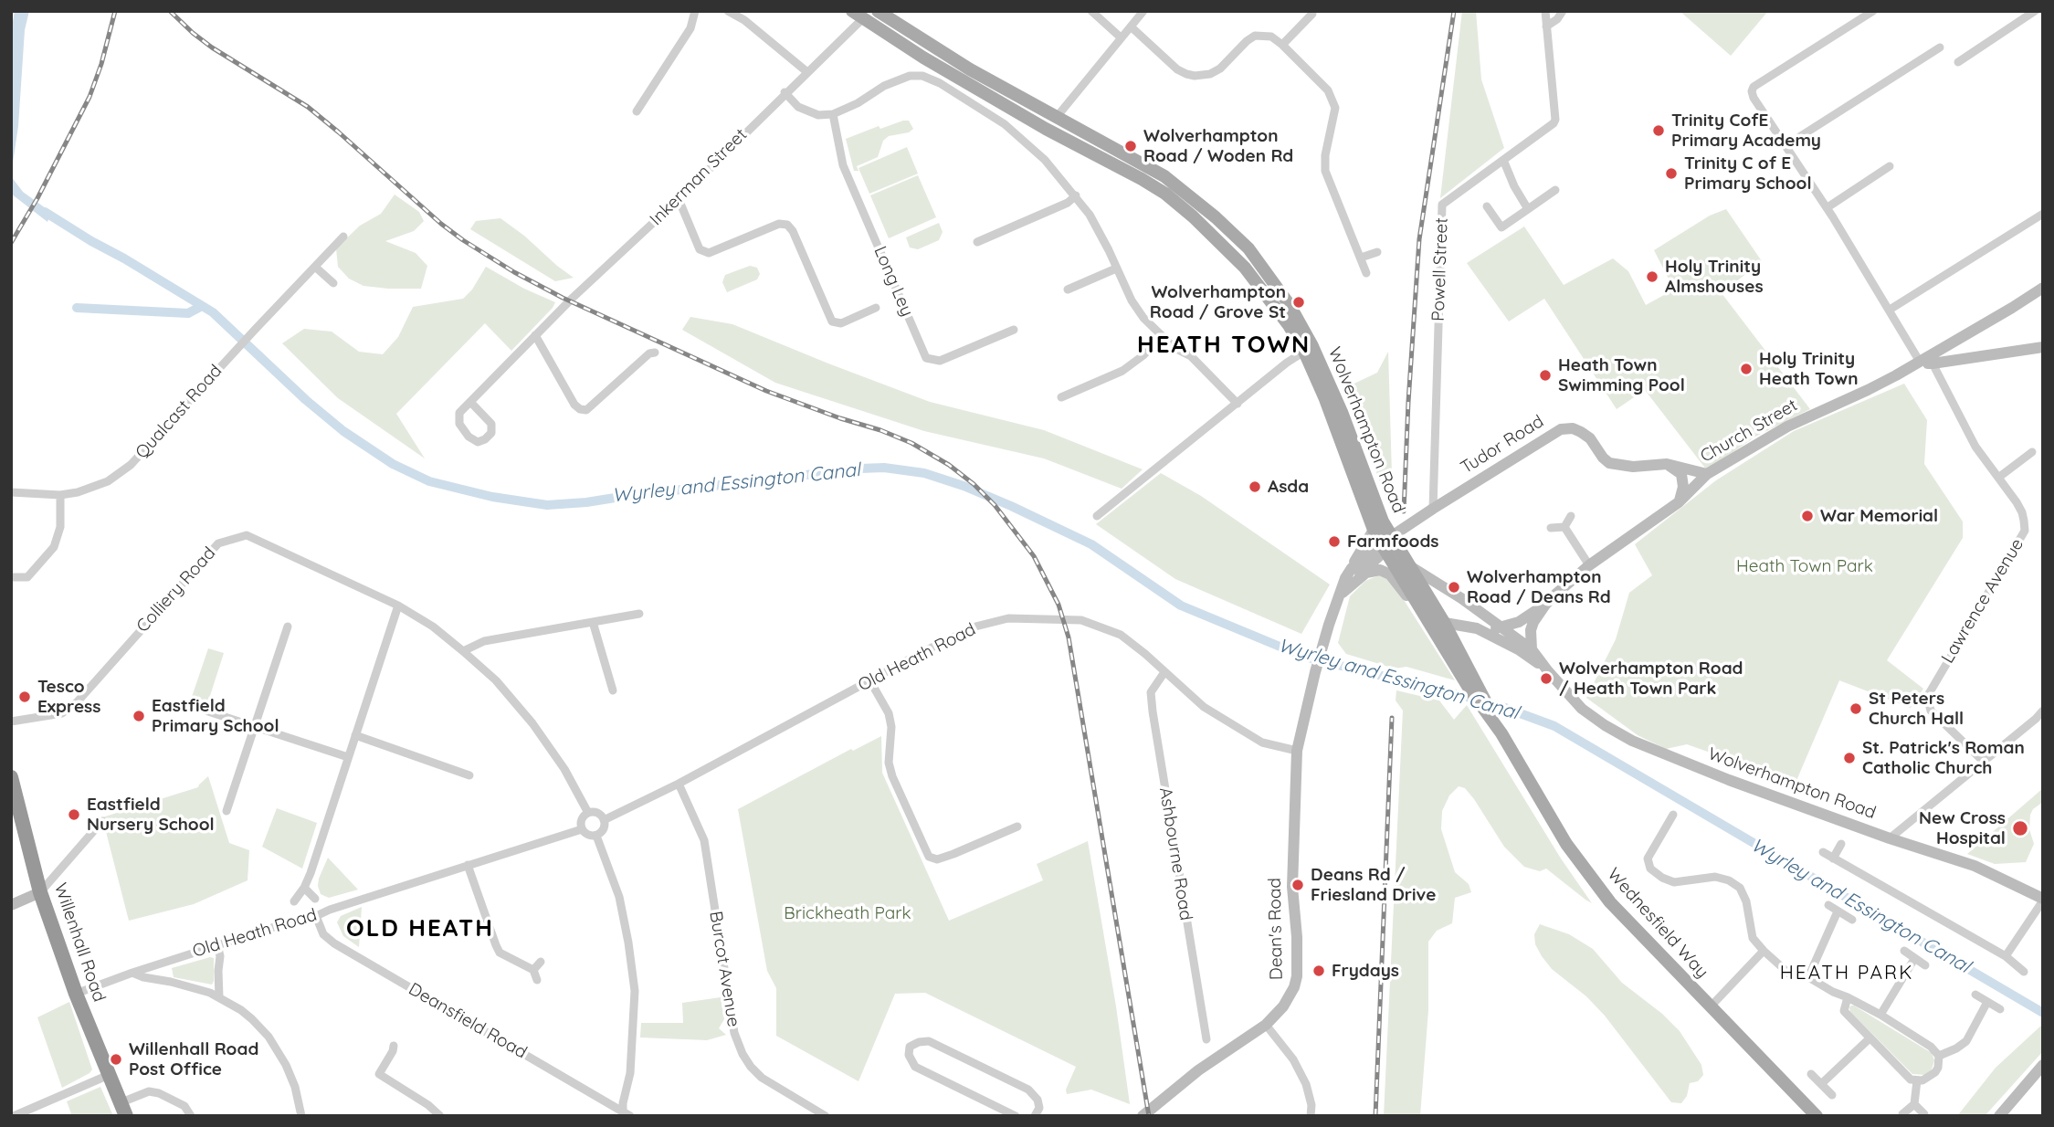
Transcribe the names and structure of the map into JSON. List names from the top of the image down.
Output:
{
  "streets": {
    "highway": ["Willenhall Road"],
    "main road": ["Wolverhampton Road", "Wednesfield Way"],
    "street": [
      "Inkerman Street",
      "Powell Street",
      "Long Ley",
      "Qualcast Road",
      "Church Street",
      "Tudor Road",
      "Colliery Road",
      "Lawrence Avenue",
      "Old Heath Road",
      "Ashbourne Road",
      "Dean's Road",
      "Burcot Avenue",
      "Deansfield Road"
    ]
  },
  "crossings": [
    ["Inkerman Street", "Wolverhampton Road"],
    ["Powell Street", "Tudor Road"],
    ["Wolverhampton Road", "Church Street"],
    ["Wolverhampton Road", "Tudor Road"],
    ["Church Street", "Tudor Road"],
    ["Church Street", "Lawrence Avenue"],
    ["Colliery Road", "Old Heath Road"],
    ["Old Heath Road", "Ashbourne Road"],
    ["Old Heath Road", "Dean's Road"],
    ["Old Heath Road", "Willenhall Road"],
    ["Old Heath Road", "Burcot Avenue"],
    ["Old Heath Road", "Deansfield Road"]
  ],
  "districts": ["HEATH TOWN", "OLD HEATH", "HEATH PARK"],
  "water": ["Wyrley and Essington Canal"],
  "parks": ["Heath Town Park", "Brickheath Park"],
  "places": [
    "Trinity CofE Primary Academy",
    "Wolverhampton Road / Woden Rd",
    "Trinity C of E Primary School",
    "Holy Trinity Almshouses",
    "Wolverhampton Road / Grove St",
    "Holy Trinity Heath Town",
    "Heath Town Swimming Pool",
    "Asda",
    "War Memorial",
    "Farmfoods",
    "Wolverhampton Road / Deans Rd",
    "Wolverhampton Road / Heath Town Park",
    "Tesco Express",
    "St Peters Church Hall",
    "Eastfield Primary School",
    "St. Patrick's Roman Catholic Church",
    "Eastfield Nursery School",
    "New Cross Hospital",
    "Deans Rd / Friesland Drive",
    "Frydays",
    "Willenhall Road Post Office"
  ]
}
